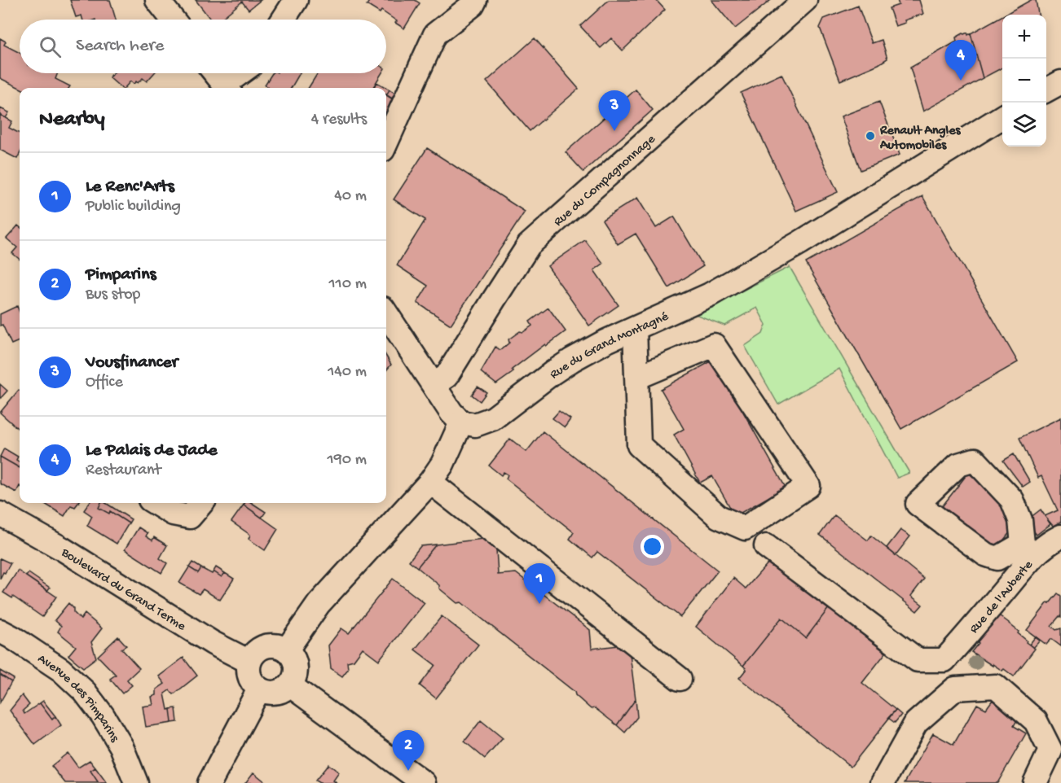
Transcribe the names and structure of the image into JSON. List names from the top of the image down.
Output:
{
  "streets": {
    "street": [
      "Rue du Compagnonnage",
      "Rue du Grand Montagné",
      "Boulevard du Grand Terme",
      "Rue de l'Auberte",
      "Avenue des Pimparins"
    ]
  },
  "places": ["Renault Angles Automobiles"],
  "page": {
    "map_buttons": ["+", "−"],
    "search": "Search here",
    "pins": [
      "4",
      "3",
      "1",
      "2"
    ],
    "heading": ["Nearby", "4 results"],
    "list": [
      {
        "mark": "1",
        "name": "Le Renc'Arts",
        "note": "Public building",
        "value": "40 m"
      },
      {
        "mark": "2",
        "name": "Pimparins",
        "note": "Bus stop",
        "value": "110 m"
      },
      {
        "mark": "3",
        "name": "Vousfinancer",
        "note": "Office",
        "value": "140 m"
      },
      {
        "mark": "4",
        "name": "Le Palais de Jade",
        "note": "Restaurant",
        "value": "190 m"
      }
    ]
  }
}
